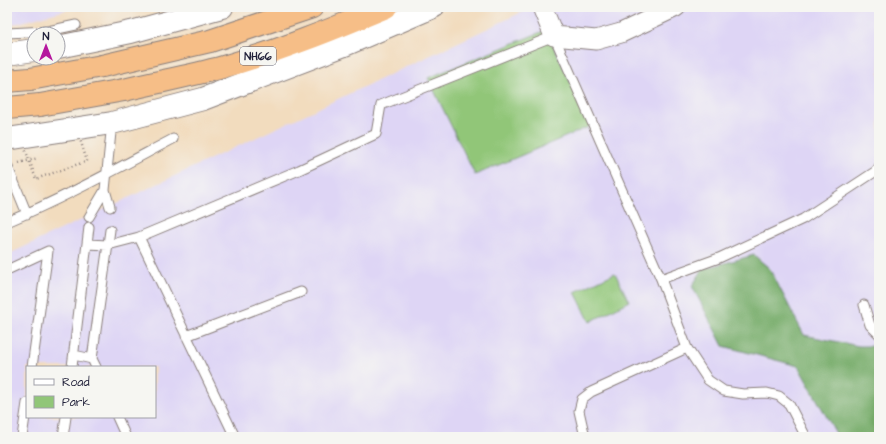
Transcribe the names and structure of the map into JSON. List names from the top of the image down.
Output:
{
  "streets": {
    "highway": ["NH66"]
  },
  "legend": ["Road", "Park"],
  "north": "top"
}
